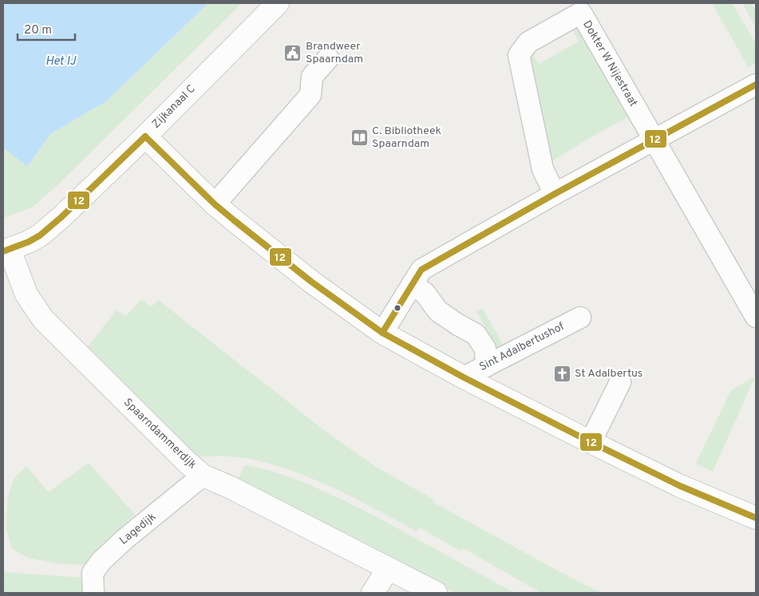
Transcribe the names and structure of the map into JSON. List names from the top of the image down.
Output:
{
  "streets": {
    "street": [
      "Dokter W Nijestraat",
      "Zijkanaal C",
      "Sint Adalbertushof",
      "Spaarndammerdijk",
      "Lagedijk"
    ]
  },
  "crossings": [
    ["Zijkanaal C", "Spaarndammerdijk"],
    ["Spaarndammerdijk", "Lagedijk"]
  ],
  "water": ["Het IJ"],
  "places": {
    "public building": ["Brandweer Spaarndam"],
    "library": ["C. Bibliotheek Spaarndam"],
    "church": ["St Adalbertus"]
  },
  "lines": ["transit line 12"],
  "scale_bar": "20 m"
}
